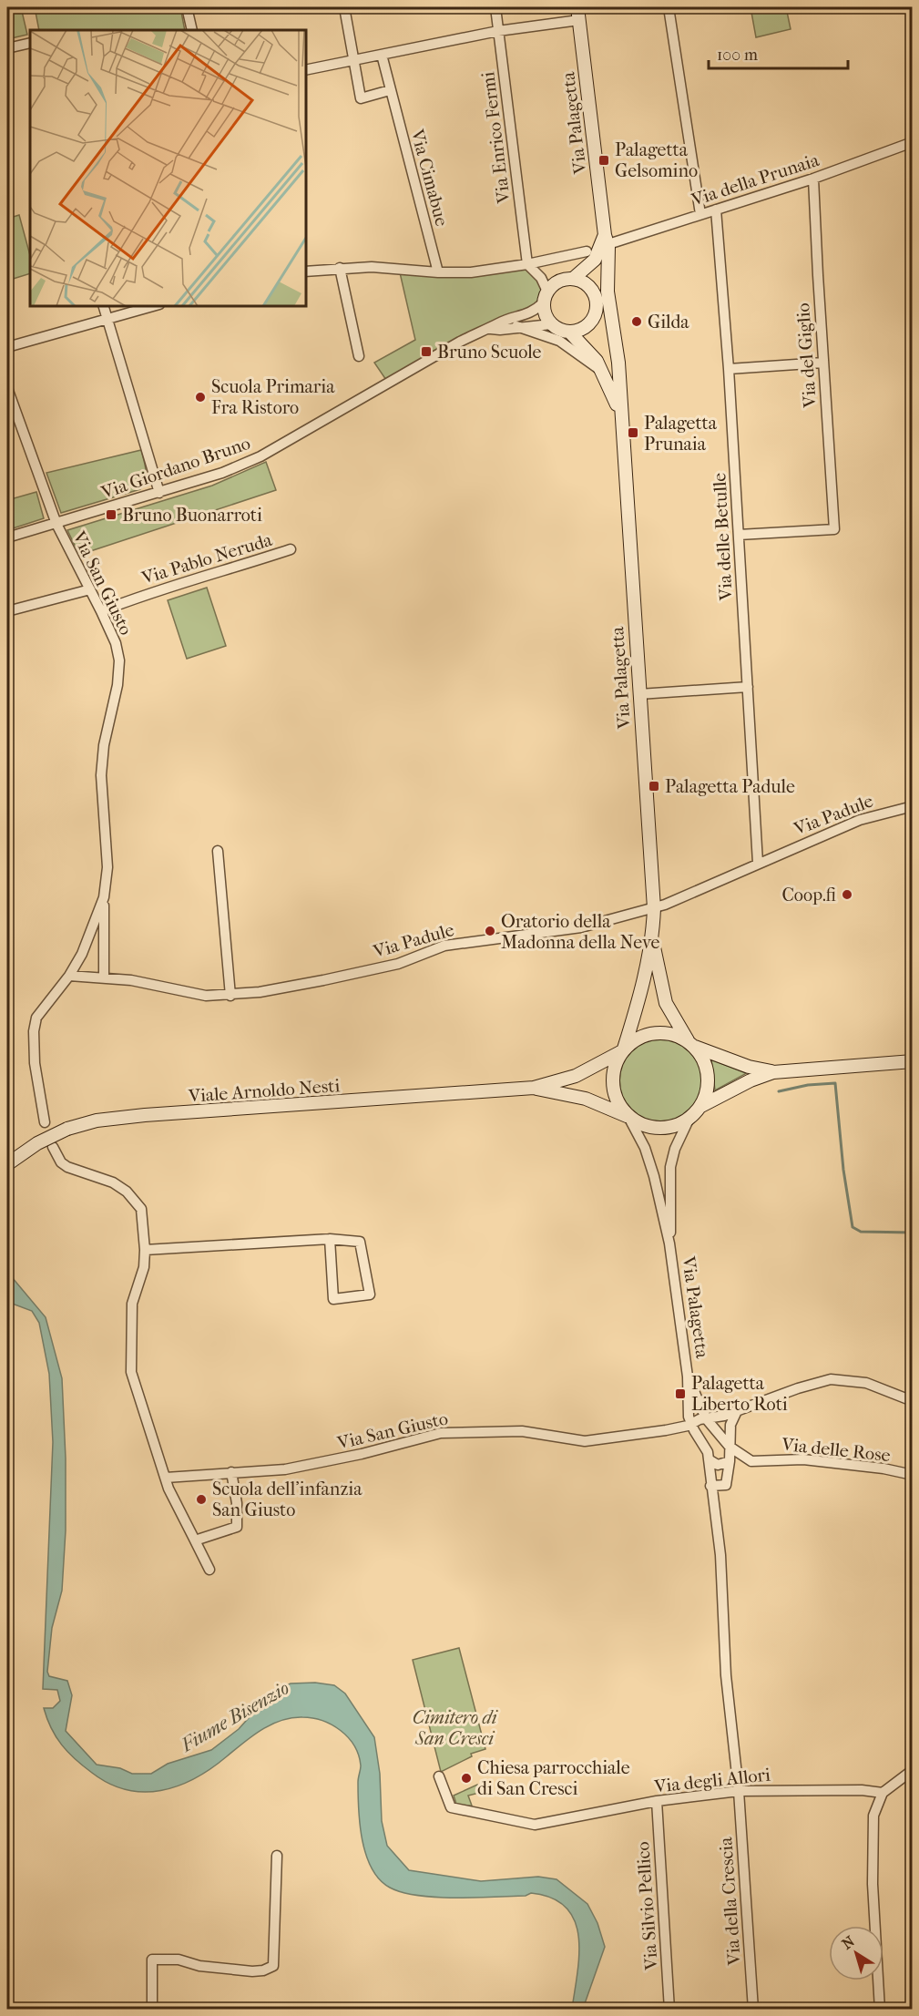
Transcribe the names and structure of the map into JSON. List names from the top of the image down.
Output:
{
  "streets": {
    "street": [
      "Via Palagetta",
      "Via Enrico Fermi",
      "Via Cimabue",
      "Via della Prunaia",
      "Via del Giglio",
      "Via Giordano Bruno",
      "Via delle Betulle",
      "Via Pablo Neruda",
      "Via San Giusto",
      "Via Padule",
      "Viale Arnoldo Nesti",
      "Via delle Rose",
      "Via degli Allori",
      "Via della Crescia",
      "Via Silvio Pellico"
    ]
  },
  "crossings": [
    ["Via Palagetta", "Via della Prunaia"],
    ["Via Palagetta", "Via Giordano Bruno"],
    ["Via Palagetta", "Via San Giusto"],
    ["Via Palagetta", "Via Padule"],
    ["Via Palagetta", "Viale Arnoldo Nesti"],
    ["Via della Prunaia", "Via del Giglio"],
    ["Via della Prunaia", "Via delle Betulle"],
    ["Via del Giglio", "Via delle Betulle"],
    ["Via Giordano Bruno", "Via San Giusto"],
    ["Via delle Betulle", "Via Padule"],
    ["Via Pablo Neruda", "Via San Giusto"],
    ["Via San Giusto", "Via Padule"],
    ["Via degli Allori", "Via della Crescia"],
    ["Via degli Allori", "Via Silvio Pellico"]
  ],
  "water": ["Fiume Bisenzio"],
  "parks": ["Cimitero di San Cresci"],
  "places": {
    "transit": [
      "Palagetta Gelsomino",
      "Bruno Scuole",
      "Palagetta Prunaia",
      "Bruno Buonarroti",
      "Palagetta Padule",
      "Palagetta Liberto Roti"
    ],
    "other": [
      "Gilda",
      "Scuola Primaria Fra Ristoro",
      "Coop.fi",
      "Oratorio della Madonna della Neve",
      "Scuola dell'infanzia San Giusto",
      "Chiesa parrocchiale di San Cresci"
    ]
  },
  "scale_bar": "100 m",
  "north": "top left"
}
